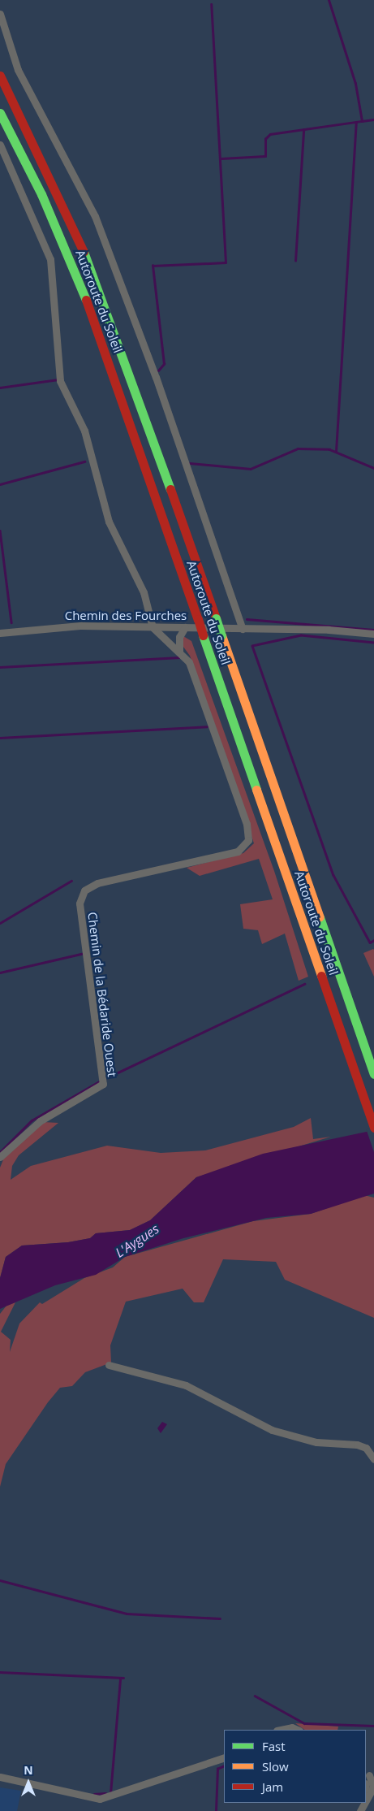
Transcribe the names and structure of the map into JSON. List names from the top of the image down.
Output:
{
  "streets": {
    "highway": ["Autoroute du Soleil"],
    "street": ["Chemin des Fourches", "Chemin de la Bédaride Ouest"]
  },
  "crossings": [
    ["Chemin des Fourches", "Chemin de la Bédaride Ouest"]
  ],
  "water": ["L'Aygues"],
  "legend": ["Fast", "Slow", "Jam"],
  "north": "top"
}
